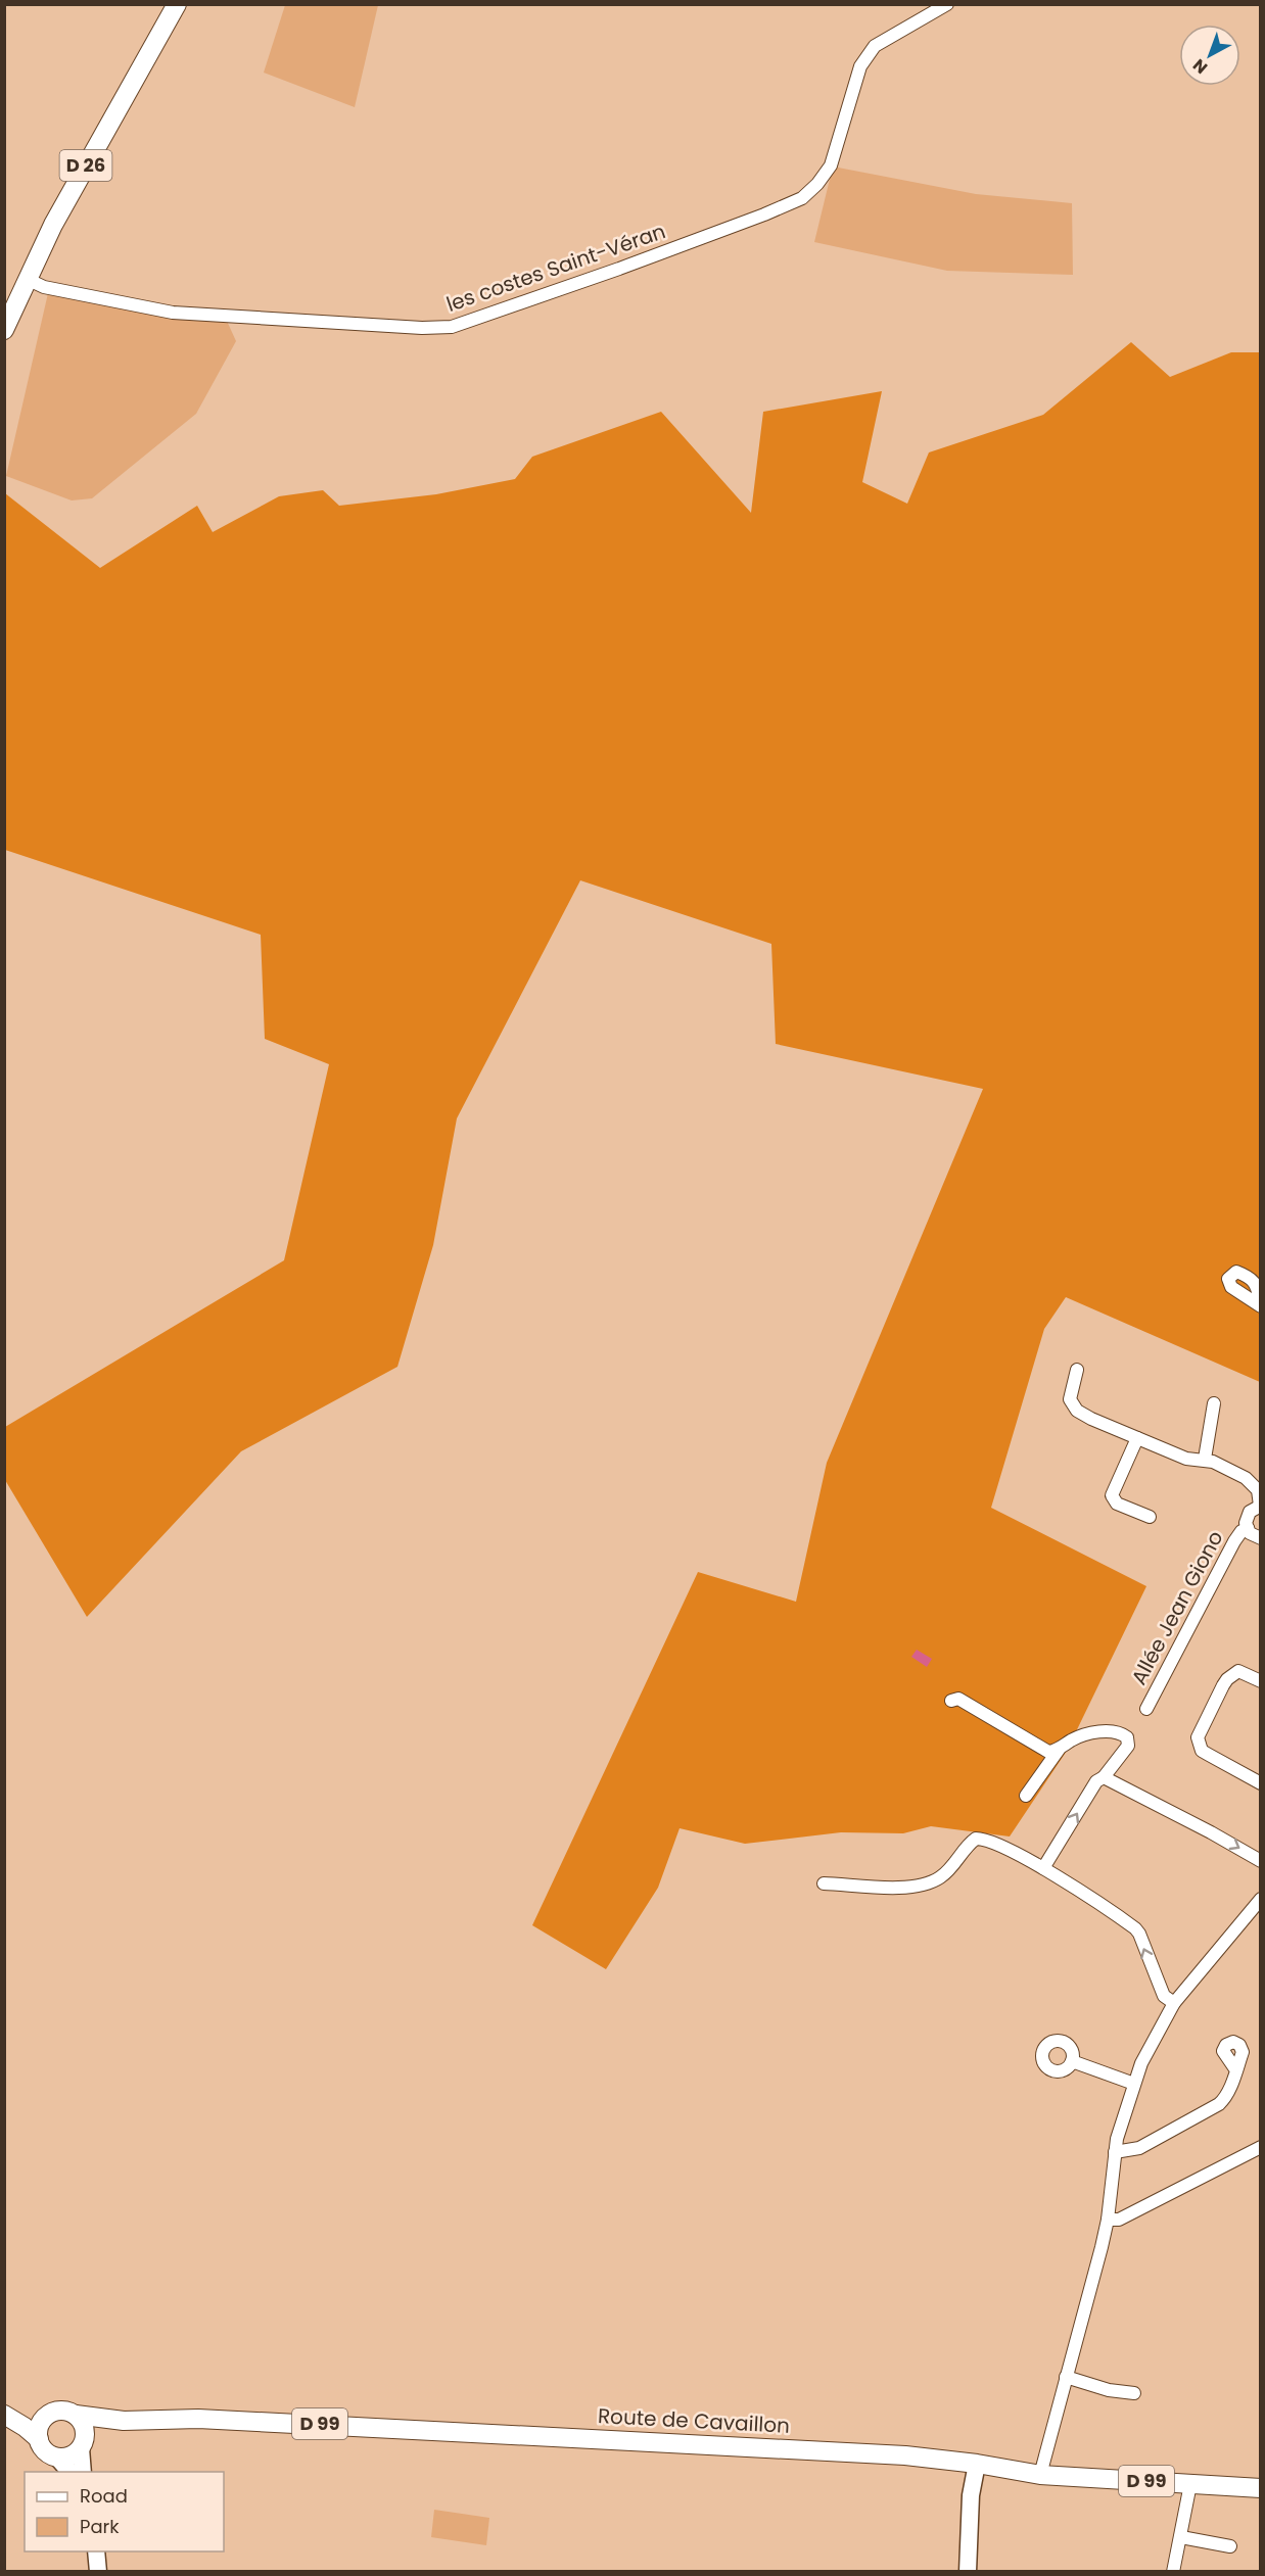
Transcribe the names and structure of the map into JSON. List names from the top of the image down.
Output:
{
  "streets": {
    "main road": ["D 26", "Route de Cavaillon", "D 99"],
    "street": ["les costes Saint-Véran", "Allée Jean Giono"]
  },
  "crossings": [
    ["D 26", "les costes Saint-Véran"]
  ],
  "legend": ["Road", "Park"],
  "north": "bottom left"
}
